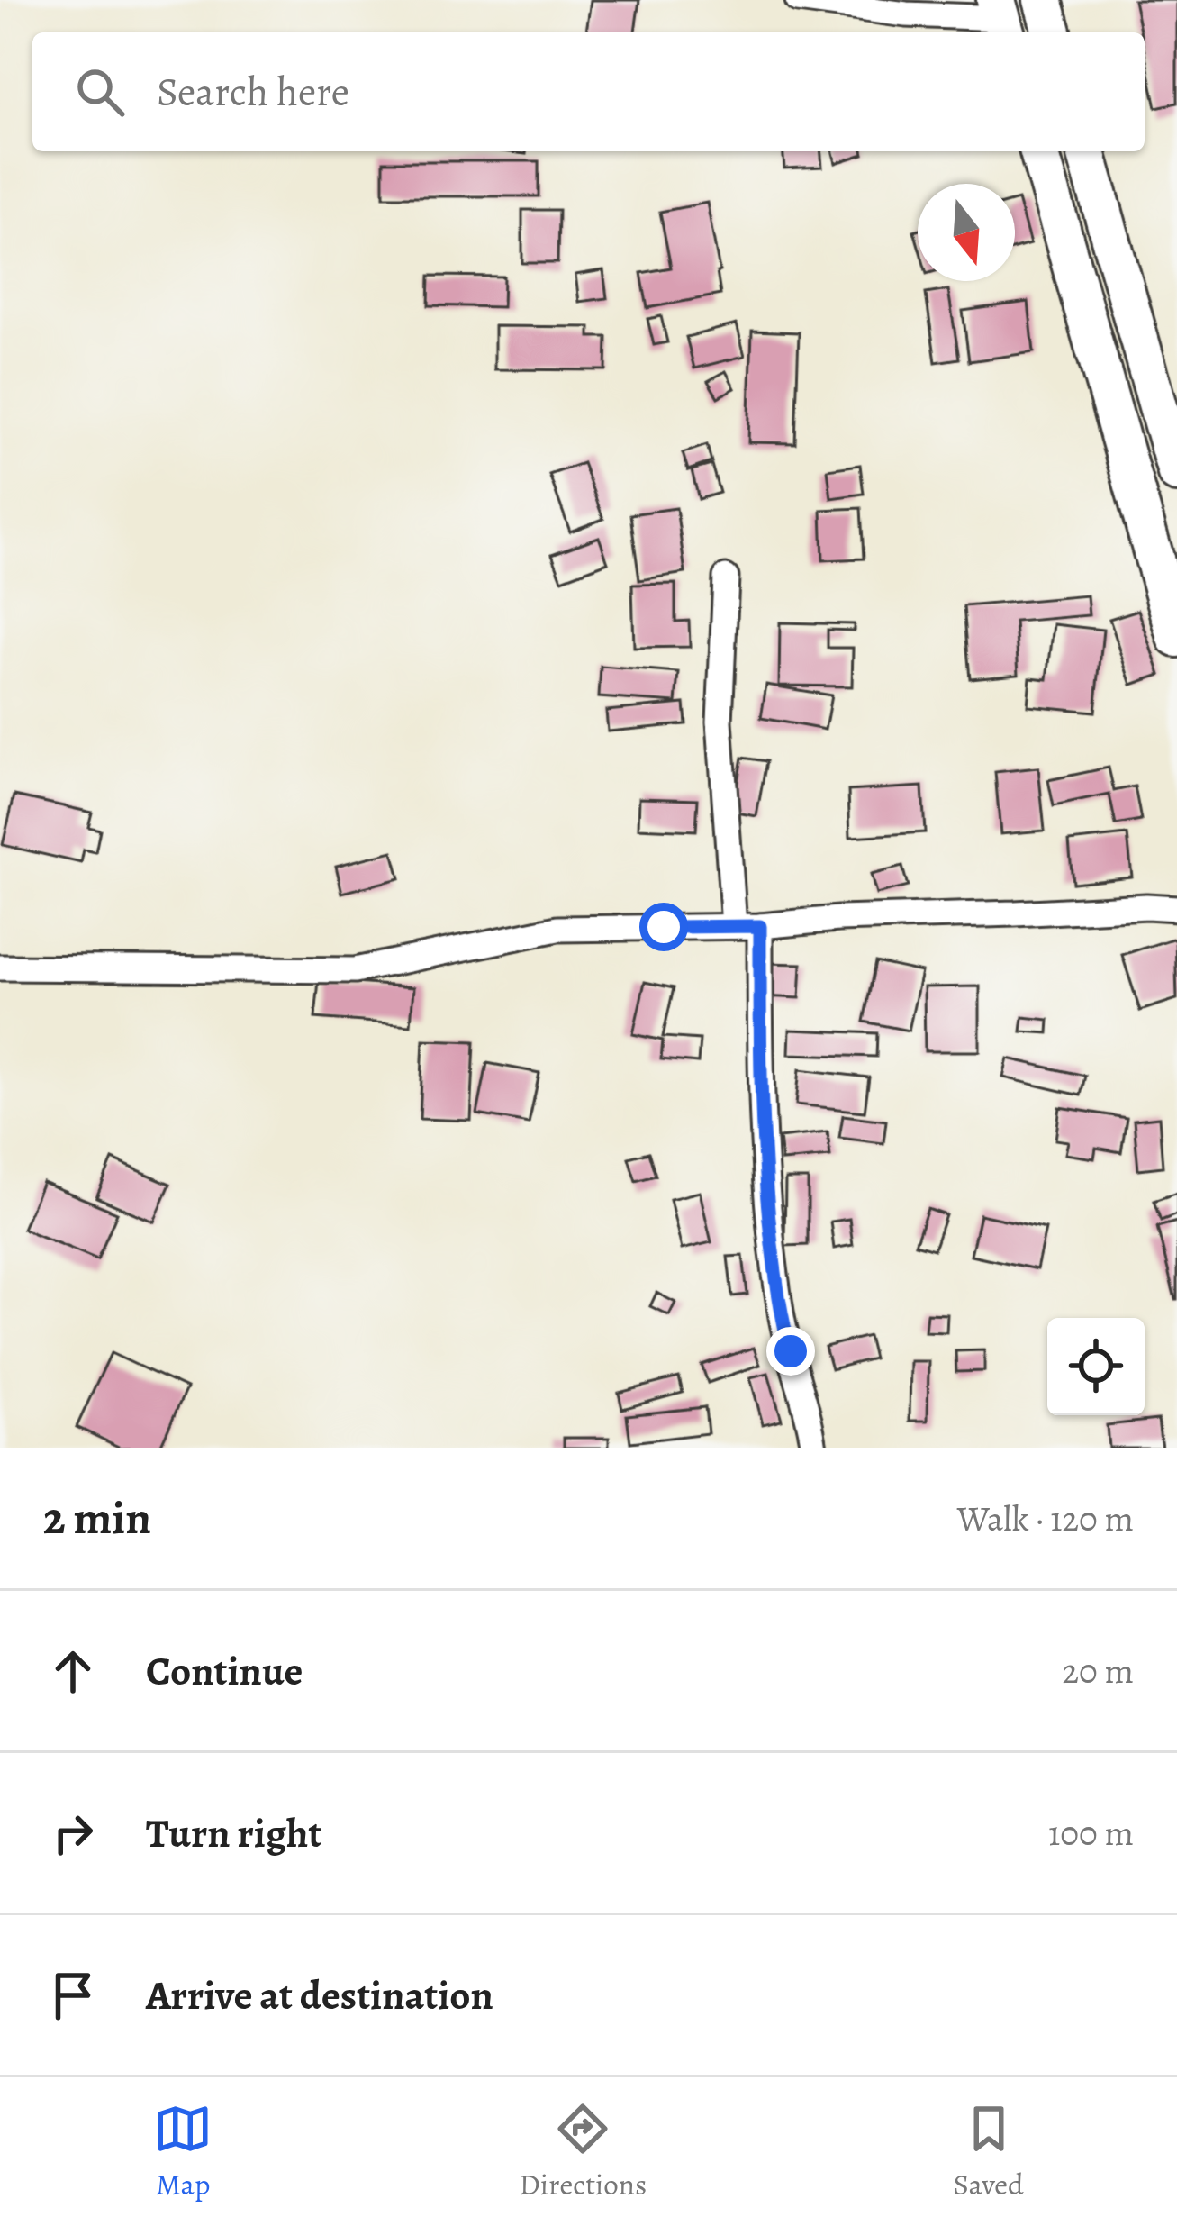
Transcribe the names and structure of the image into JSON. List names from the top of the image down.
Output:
{
  "north": "bottom",
  "page": {
    "search": "Search here",
    "heading": ["2 min", "Walk · 120 m"],
    "list": [
      ["Continue", "20 m"],
      ["Turn right", "100 m"],
      "Arrive at destination"
    ],
    "nav": ["Map", "Directions", "Saved"]
  }
}
